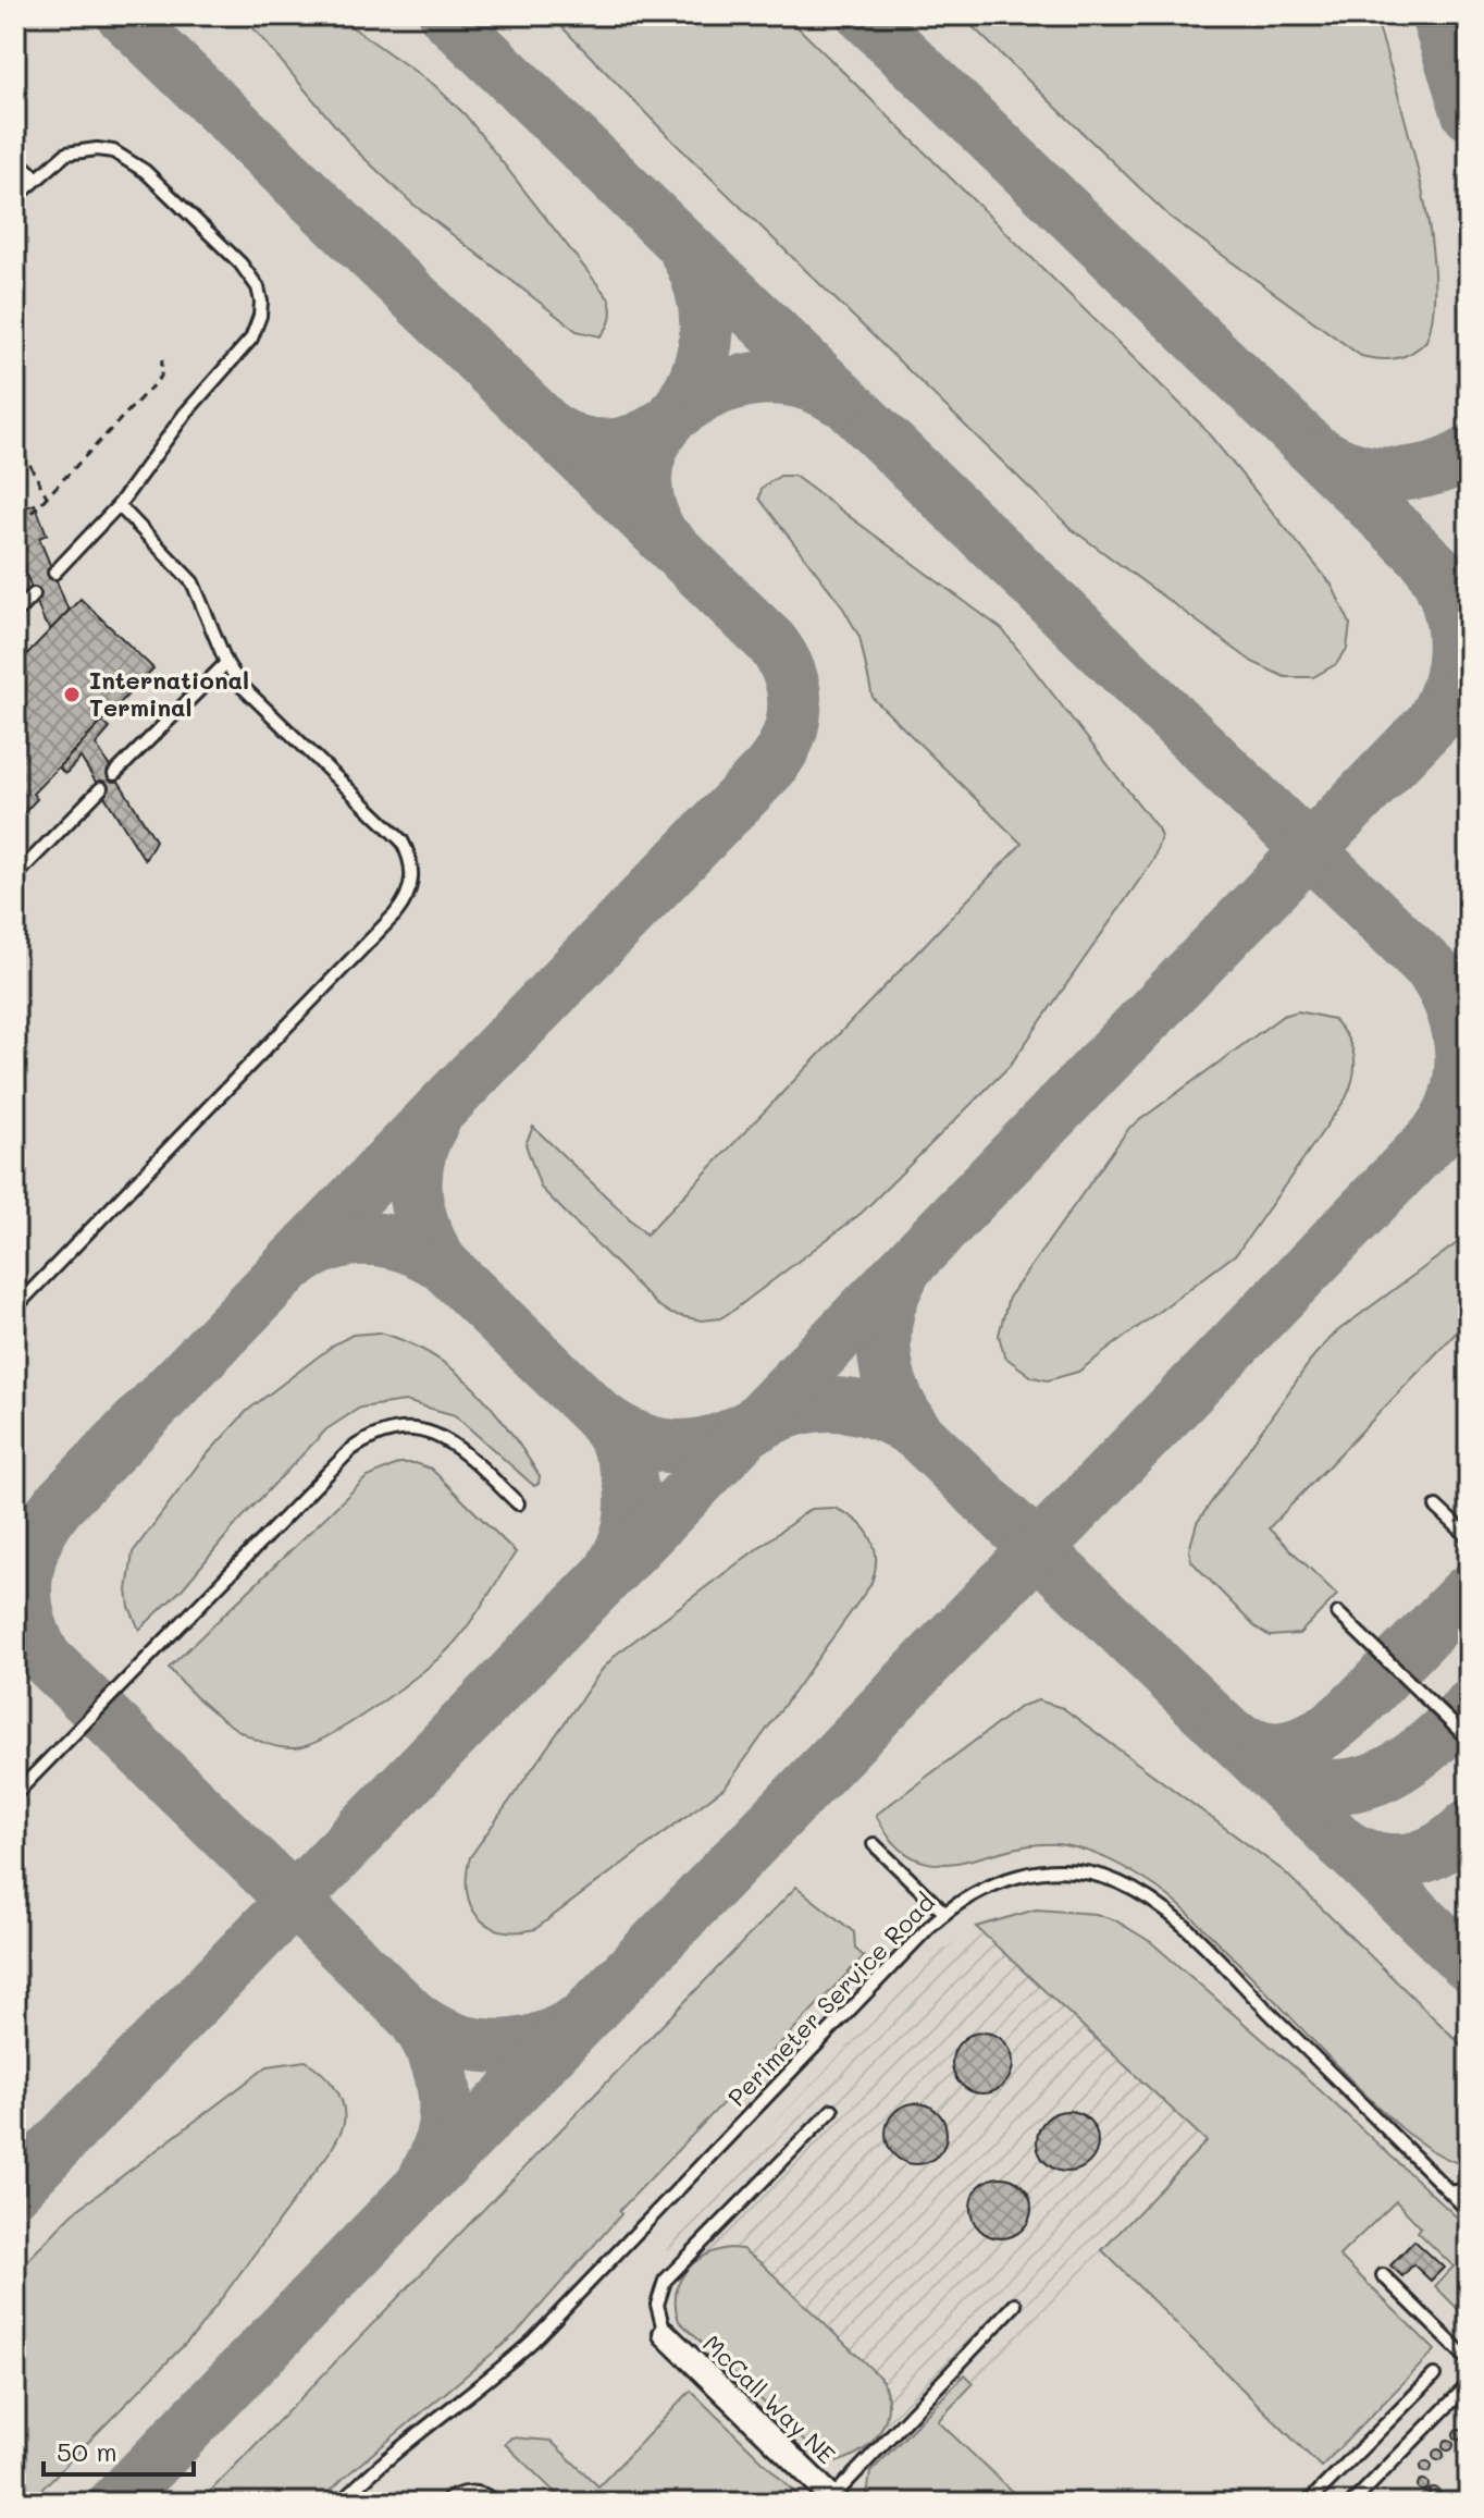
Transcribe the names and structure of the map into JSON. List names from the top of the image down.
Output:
{
  "streets": {
    "street": ["McCall Way NE"],
    "lane": ["Perimeter Service Road"]
  },
  "places": ["International Terminal"],
  "scale_bar": "50 m"
}
